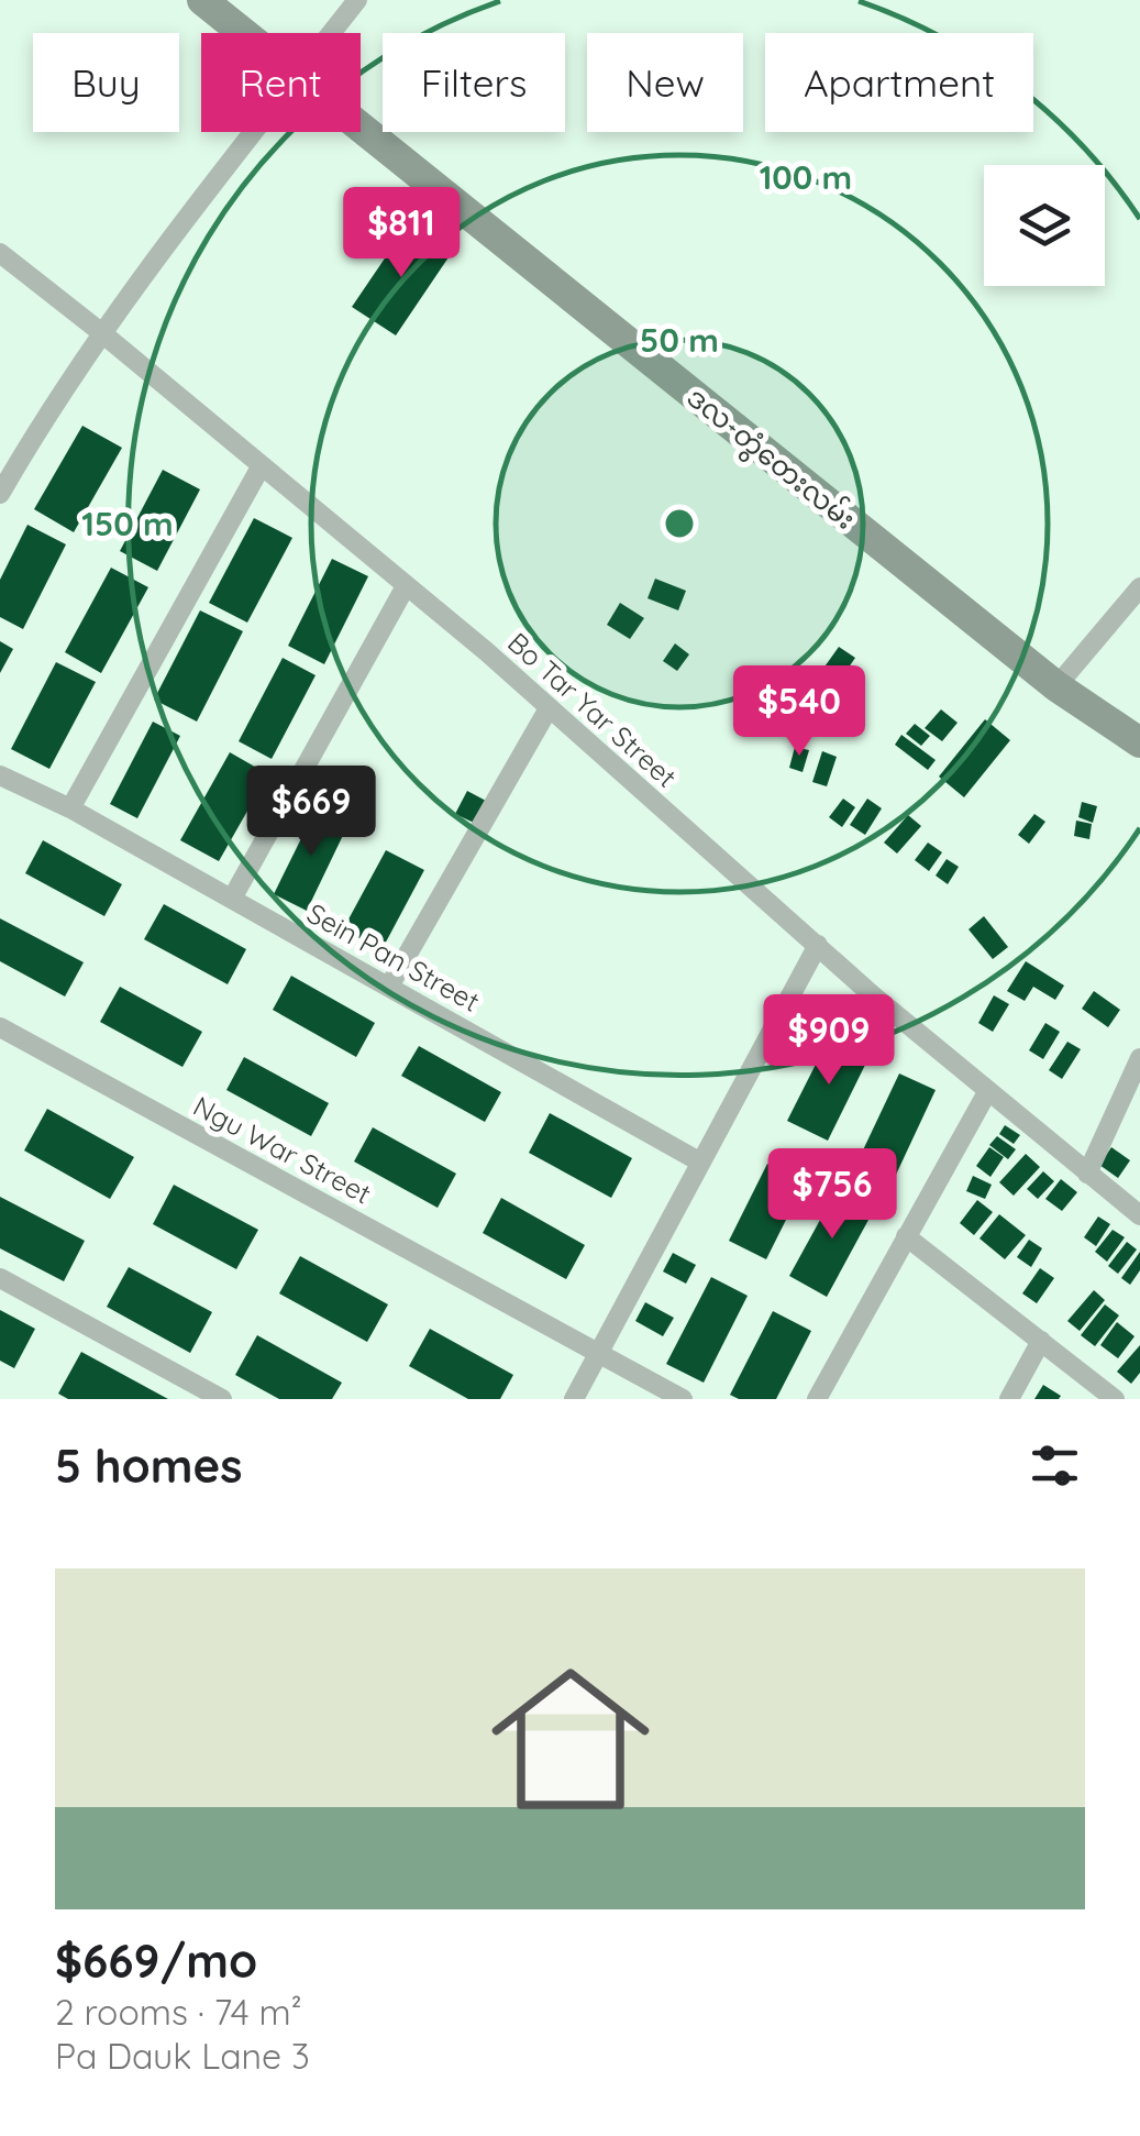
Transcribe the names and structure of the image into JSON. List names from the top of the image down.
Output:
{
  "streets": {
    "main road": ["ဒလ-တွံတေးလမ်း"],
    "street": ["Bo Tar Yar Street", "Sein Pan Street", "Ngu War Street"]
  },
  "page": {
    "chip": [
      "Buy",
      "Rent",
      "Filters",
      "New",
      "Apartment"
    ],
    "price": [
      "$811",
      "$540",
      "$669",
      "$909",
      "$756"
    ],
    "heading": "5 homes",
    "list": [
      {
        "name": "$669/mo",
        "note": "2 rooms · 74 m² · Pa Dauk Lane 3"
      }
    ]
  },
  "rings": ["100 m", "50 m", "150 m"]
}
